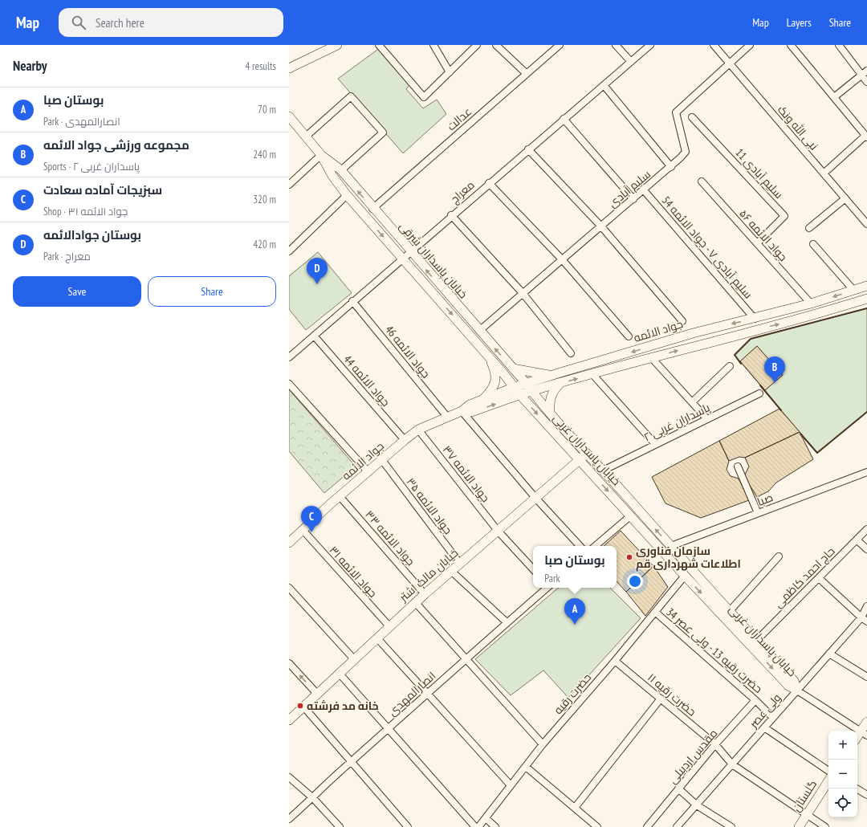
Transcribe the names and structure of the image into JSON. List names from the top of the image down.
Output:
{
  "streets": {
    "street": [
      "عدالت",
      "نبی الله ونک",
      "سلیم آبادی 11",
      "سلیم آبادی",
      "معراج",
      "جواد الائمه ۵۶",
      "سلیم آبادی ۷ - جواد الائمه 54",
      "خیابان پاسداران شرقی",
      "جواد الائمه",
      "جواد الائمه 46",
      "جواد الائمه 44",
      "پاسداران غربی ۲",
      "خیابان پاسداران غربی",
      "جواد الائمه ۳۷",
      "صبا",
      "جواد الائمه ۳۵",
      "جواد الائمه ۳۳",
      "جواد الائمه ۳۱",
      "خیابان مالک اشتر",
      "حاج احمد کاظمی",
      "حضرت رقیه 13 - ولی عصر 34",
      "انصارالمهدی",
      "حضرت رقیه",
      "حضرت رقیه ۱۱",
      "ولی عصر",
      "مقدس اردبیلی",
      "گلستان"
    ]
  },
  "crossings": [
    ["عدالت", "خیابان پاسداران شرقی"],
    ["نبی الله ونک", "سلیم آبادی"],
    ["سلیم آبادی 11", "جواد الائمه ۵۶"],
    ["سلیم آبادی", "سلیم آبادی ۷ - جواد الائمه 54"],
    ["سلیم آبادی", "خیابان پاسداران شرقی"],
    ["معراج", "خیابان پاسداران شرقی"],
    ["معراج", "جواد الائمه 46"],
    ["معراج", "جواد الائمه 44"],
    ["جواد الائمه ۵۶", "جواد الائمه"],
    ["سلیم آبادی ۷ - جواد الائمه 54", "جواد الائمه"],
    ["خیابان پاسداران شرقی", "جواد الائمه"],
    ["خیابان پاسداران شرقی", "خیابان پاسداران غربی"],
    ["جواد الائمه", "جواد الائمه 46"],
    ["جواد الائمه", "جواد الائمه 44"],
    ["جواد الائمه", "خیابان پاسداران غربی"],
    ["جواد الائمه", "جواد الائمه ۳۷"],
    ["جواد الائمه", "جواد الائمه ۳۵"],
    ["جواد الائمه", "جواد الائمه ۳۳"],
    ["جواد الائمه", "جواد الائمه ۳۱"],
    ["پاسداران غربی ۲", "خیابان پاسداران غربی"],
    ["خیابان پاسداران غربی", "صبا"],
    ["خیابان پاسداران غربی", "خیابان مالک اشتر"],
    ["خیابان پاسداران غربی", "حاج احمد کاظمی"],
    ["خیابان پاسداران غربی", "حضرت رقیه"],
    ["خیابان پاسداران غربی", "ولی عصر"],
    ["جواد الائمه ۳۷", "خیابان مالک اشتر"],
    ["جواد الائمه ۳۵", "خیابان مالک اشتر"],
    ["جواد الائمه ۳۳", "خیابان مالک اشتر"],
    ["جواد الائمه ۳۱", "خیابان مالک اشتر"],
    ["حضرت رقیه 13 - ولی عصر 34", "حضرت رقیه"],
    ["حضرت رقیه 13 - ولی عصر 34", "ولی عصر"],
    ["حضرت رقیه 13 - ولی عصر 34", "مقدس اردبیلی"],
    ["حضرت رقیه", "حضرت رقیه ۱۱"],
    ["حضرت رقیه ۱۱", "ولی عصر"],
    ["حضرت رقیه ۱۱", "مقدس اردبیلی"],
    ["حضرت رقیه ۱۱", "گلستان"]
  ],
  "places": ["سازمان فناوری اطلاعات شهرداری قم", "خانه مد فرشته"],
  "page": {
    "header": "Map",
    "search": "Search here",
    "nav": ["Map", "Layers", "Share"],
    "heading": ["Nearby", "4 results"],
    "list": [
      {
        "mark": "A",
        "name": "بوستان صبا",
        "note": "Park · انصارالمهدی",
        "value": "70 m"
      },
      {
        "mark": "B",
        "name": "مجموعه ورزشی جواد الائمه",
        "note": "Sports · پاسداران غربی ۲",
        "value": "240 m"
      },
      {
        "mark": "C",
        "name": "سبزیجات آماده سعادت",
        "note": "Shop · جواد الائمه ۳۱",
        "value": "320 m"
      },
      {
        "mark": "D",
        "name": "بوستان جوادالائمه",
        "note": "Park · معراج",
        "value": "420 m"
      }
    ],
    "pins": [
      "D",
      "B",
      "C",
      "A"
    ],
    "buttons": ["Save", "Share"],
    "popup": ["بوستان صبا", "Park"],
    "map_buttons": ["+", "−"]
  }
}
